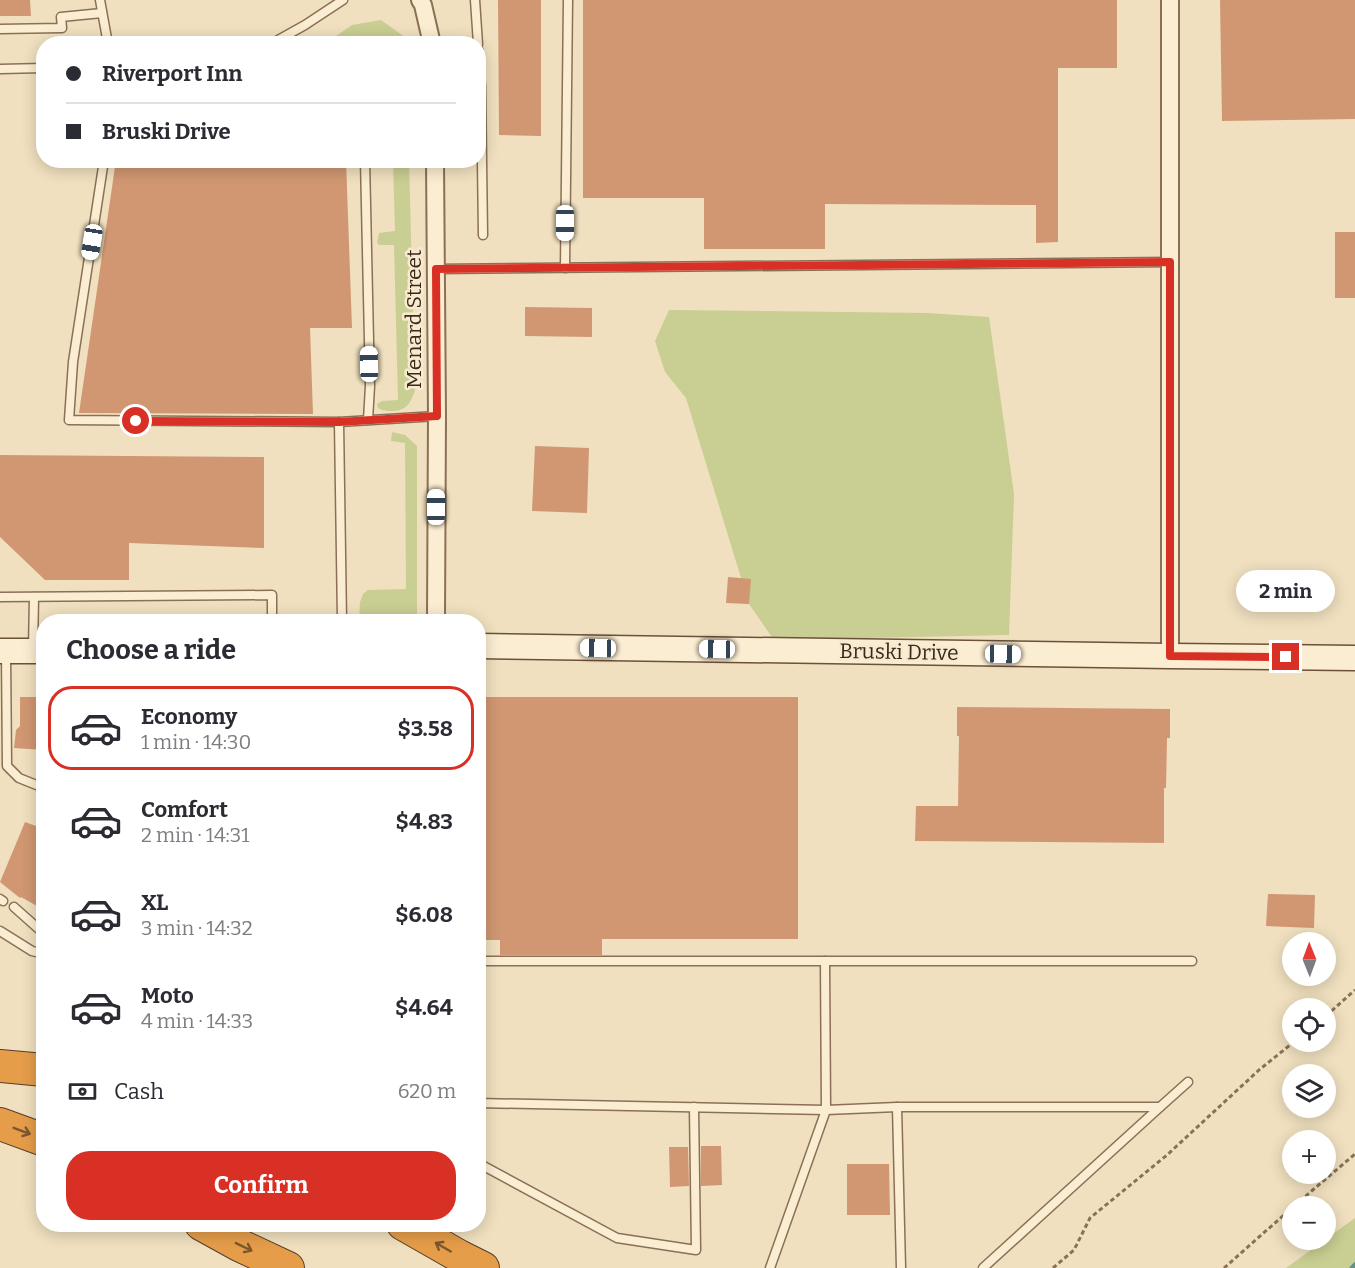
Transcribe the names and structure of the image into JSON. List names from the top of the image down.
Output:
{
  "streets": {
    "street": ["Menard Street", "Bruski Drive"]
  },
  "north": "top",
  "page": {
    "banner": ["Riverport Inn", "Bruski Drive"],
    "bubble": "2 min",
    "heading": "Choose a ride",
    "list": [
      {
        "name": "Economy",
        "note": "1 min · 14:30",
        "value": "$3.58"
      },
      {
        "name": "Comfort",
        "note": "2 min · 14:31",
        "value": "$4.83"
      },
      {
        "name": "XL",
        "note": "3 min · 14:32",
        "value": "$6.08"
      },
      {
        "name": "Moto",
        "note": "4 min · 14:33",
        "value": "$4.64"
      }
    ],
    "map_buttons": ["+", "−"],
    "pay": ["Cash", "620 m"],
    "buttons": "Confirm"
  }
}
